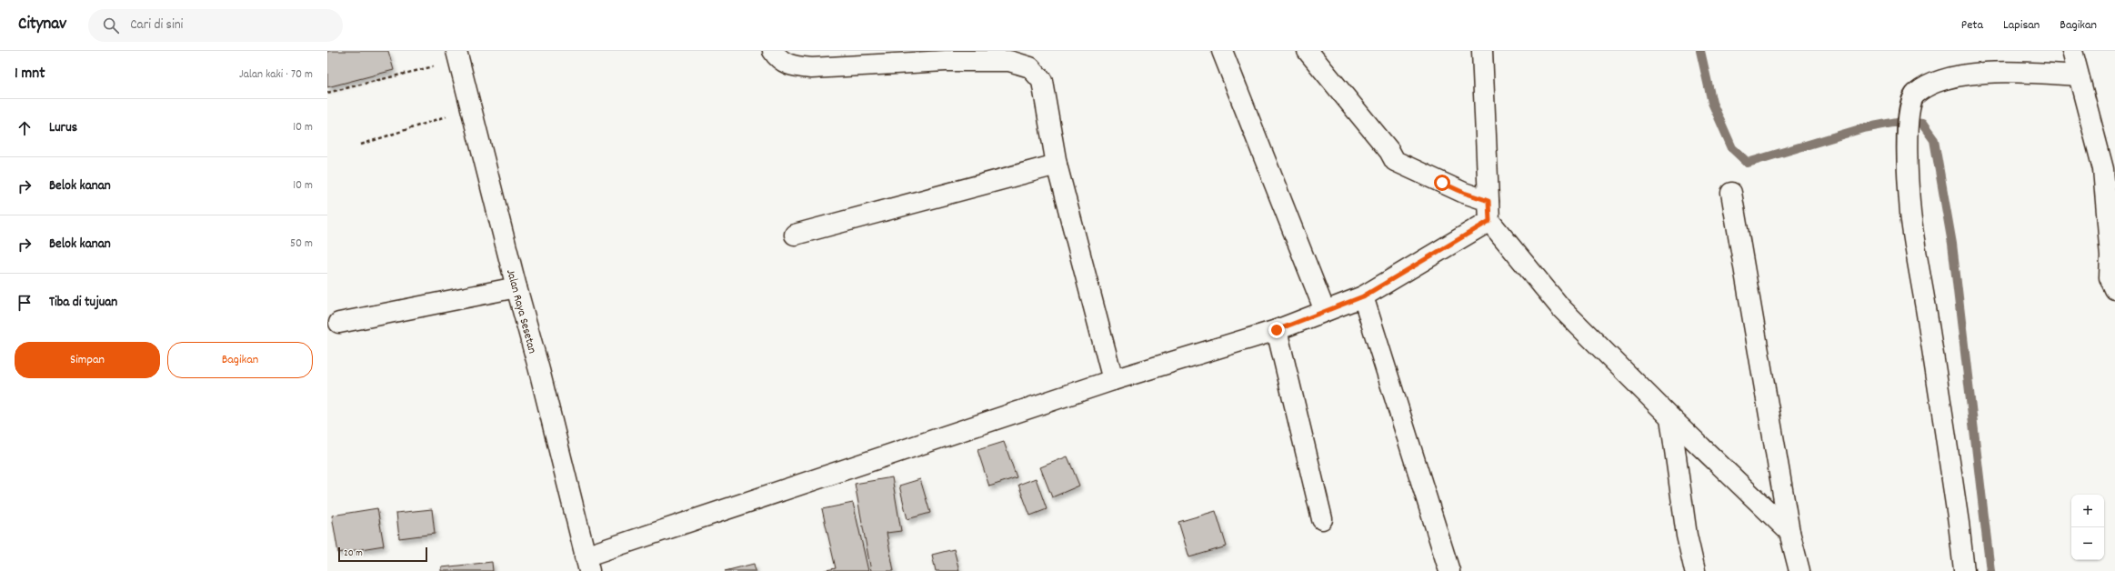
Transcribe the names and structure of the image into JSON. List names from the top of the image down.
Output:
{
  "streets": {
    "street": ["Jalan Raya Sesetan"]
  },
  "scale_bar": "20 m",
  "page": {
    "header": "Citynav",
    "search": "Cari di sini",
    "nav": ["Peta", "Lapisan", "Bagikan"],
    "heading": ["1 mnt", "Jalan kaki · 70 m"],
    "list": [
      ["Lurus", "10 m"],
      ["Belok kanan", "10 m"],
      ["Belok kanan", "50 m"],
      "Tiba di tujuan"
    ],
    "buttons": ["Simpan", "Bagikan"],
    "map_buttons": ["+", "−"],
    "scale": "20 m"
  }
}
